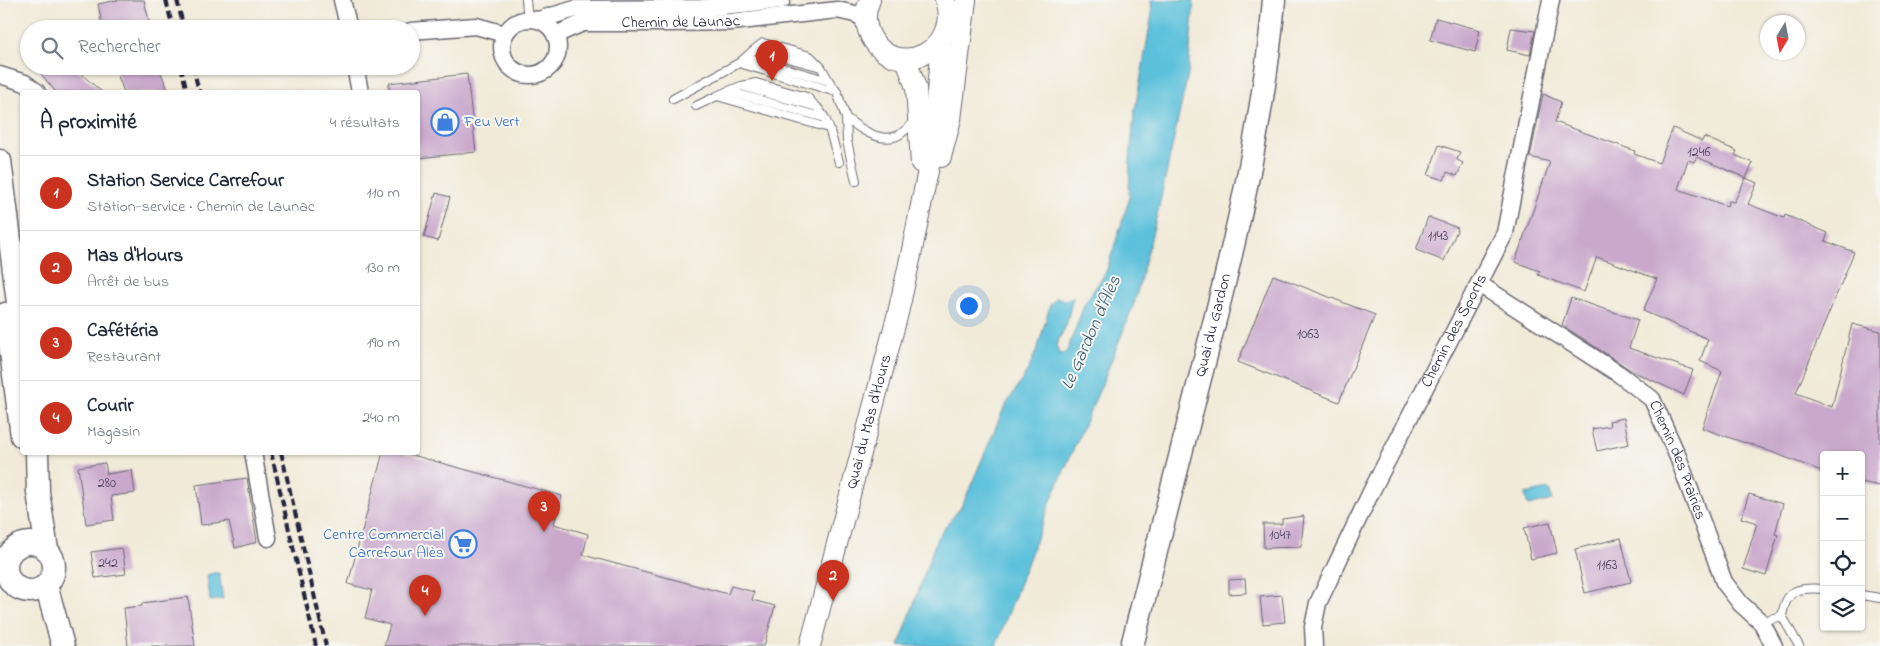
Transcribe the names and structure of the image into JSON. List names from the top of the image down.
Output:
{
  "streets": {
    "main road": ["Quai du Gardon"],
    "street": [
      "Chemin de Launac",
      "Chemin des Sports",
      "Quai du Mas d'Hours",
      "Chemin des Prairies"
    ]
  },
  "crossings": [
    ["Chemin des Sports", "Chemin des Prairies"]
  ],
  "water": ["Le Gardon d'Alès"],
  "places": {
    "shop": ["Feu Vert"],
    "supermarket": ["Centre Commercial Carrefour Alès"]
  },
  "house_numbers": [
    "1246",
    "1143",
    "1063",
    "280",
    "1047",
    "242",
    "1163"
  ],
  "north": "bottom",
  "page": {
    "search": "Rechercher",
    "pins": [
      "1",
      "3",
      "2",
      "4"
    ],
    "heading": ["À proximité", "4 résultats"],
    "list": [
      {
        "mark": "1",
        "name": "Station Service Carrefour",
        "note": "Station-service · Chemin de Launac",
        "value": "110 m"
      },
      {
        "mark": "2",
        "name": "Mas d'Hours",
        "note": "Arrêt de bus",
        "value": "130 m"
      },
      {
        "mark": "3",
        "name": "Cafétéria",
        "note": "Restaurant",
        "value": "190 m"
      },
      {
        "mark": "4",
        "name": "Courir",
        "note": "Magasin",
        "value": "240 m"
      }
    ],
    "map_buttons": ["+", "−"]
  }
}
